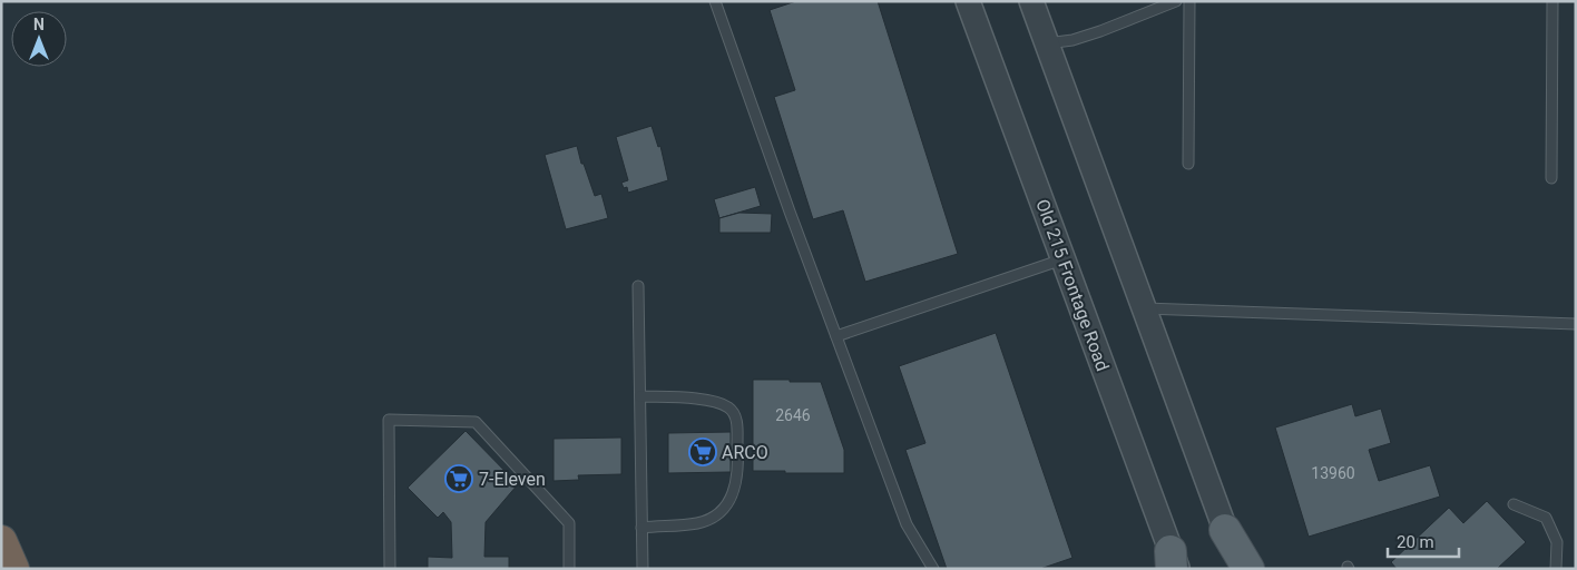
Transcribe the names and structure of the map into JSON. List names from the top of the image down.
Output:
{
  "streets": {
    "street": ["Old 215 Frontage Road"]
  },
  "places": {
    "supermarket": ["ARCO", "7-Eleven"]
  },
  "house_numbers": ["2646", "13960"],
  "scale_bar": "20 m",
  "north": "top"
}
